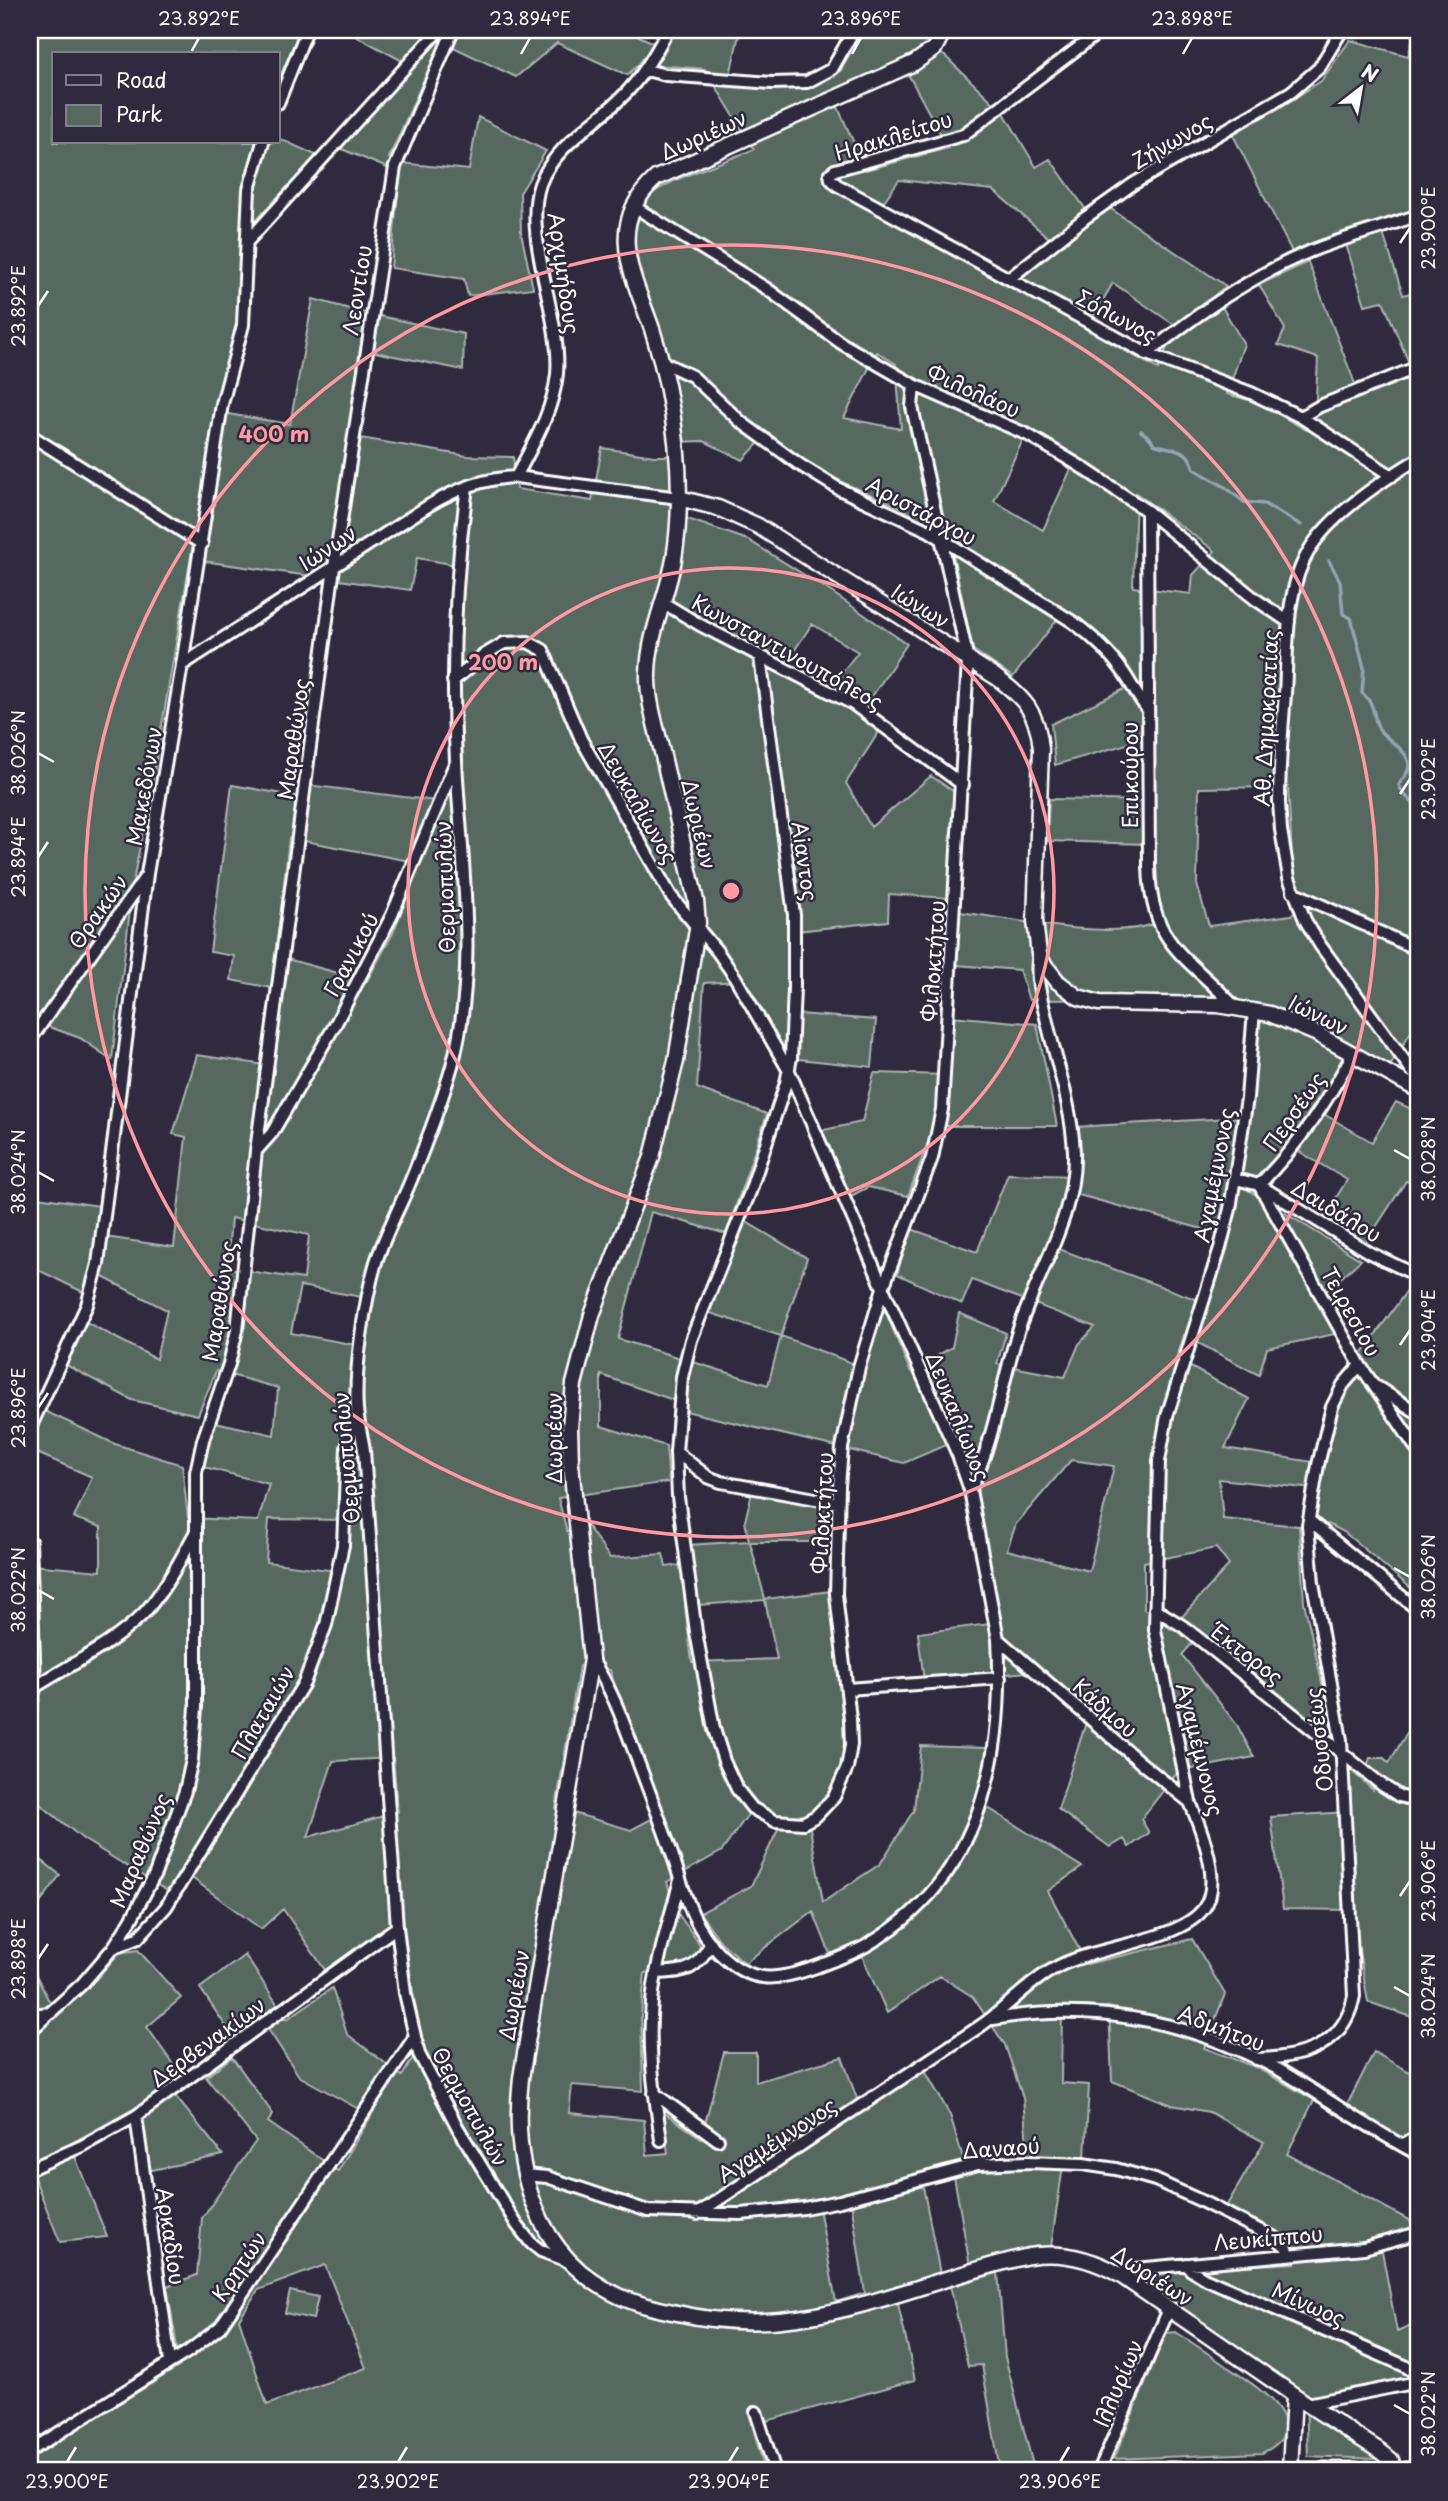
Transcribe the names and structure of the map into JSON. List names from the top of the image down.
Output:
{
  "streets": {
    "street": [
      "Δωριέων",
      "Ηρακλείτου",
      "Ζήνωνος",
      "Αρχιμήδους",
      "Λεοντίου",
      "Σόλωνος",
      "Φιλολάου",
      "Αριστάρχου",
      "Ιώνων",
      "Κωνσταντινουπόλεος",
      "Αθ. Δημοκρατίας",
      "Μαραθώνος",
      "Επικούρου",
      "Μακεδόνων",
      "Δευκαλίωνος",
      "Aiαντος",
      "Θερμοπυλών",
      "Θρακών",
      "Γρανικού",
      "Φιλοκτήτου",
      "Περσέως",
      "Αγαμέμνονος",
      "Δαιδάλου",
      "Τειρεσίου",
      "Έκτορος",
      "Κάδμου",
      "Πλαταιών",
      "Οδυσσέως",
      "Αδμήτου",
      "Δερβενακίων",
      "Δαναού",
      "Αρκαδίου",
      "Λευκίππου",
      "Κρητών",
      "Μίνωος",
      "Ιλλυρίων"
    ]
  },
  "crossings": [
    ["Δωριέων", "Φιλολάου"],
    ["Δωριέων", "Αριστάρχου"],
    ["Δωριέων", "Ιώνων"],
    ["Δωριέων", "Κωνσταντινουπόλεος"],
    ["Δωριέων", "Δευκαλίωνος"],
    ["Δωριέων", "Θερμοπυλών"],
    ["Δωριέων", "Δαναού"],
    ["Δωριέων", "Λευκίππου"],
    ["Δωριέων", "Ιλλυρίων"],
    ["Ηρακλείτου", "Σόλωνος"],
    ["Ζήνωνος", "Σόλωνος"],
    ["Αρχιμήδους", "Ιώνων"],
    ["Λεοντίου", "Ιώνων"],
    ["Λεοντίου", "Μαραθώνος"],
    ["Σόλωνος", "Αθ. Δημοκρατίας"],
    ["Φιλολάου", "Αθ. Δημοκρατίας"],
    ["Φιλολάου", "Επικούρου"],
    ["Φιλολάου", "Φιλοκτήτου"],
    ["Αριστάρχου", "Επικούρου"],
    ["Αριστάρχου", "Φιλοκτήτου"],
    ["Ιώνων", "Μαραθώνος"],
    ["Ιώνων", "Επικούρου"],
    ["Ιώνων", "Μακεδόνων"],
    ["Ιώνων", "Θερμοπυλών"],
    ["Ιώνων", "Φιλοκτήτου"],
    ["Ιώνων", "Περσέως"],
    ["Ιώνων", "Αγαμέμνονος"],
    ["Κωνσταντινουπόλεος", "Aiαντος"],
    ["Κωνσταντινουπόλεος", "Φιλοκτήτου"],
    ["Μαραθώνος", "Γρανικού"],
    ["Μαραθώνος", "Πλαταιών"],
    ["Μακεδόνων", "Θρακών"],
    ["Δευκαλίωνος", "Aiαντος"],
    ["Δευκαλίωνος", "Θερμοπυλών"],
    ["Δευκαλίωνος", "Φιλοκτήτου"],
    ["Δευκαλίωνος", "Κάδμου"],
    ["Aiαντος", "Φιλοκτήτου"],
    ["Θερμοπυλών", "Γρανικού"],
    ["Θερμοπυλών", "Πλαταιών"],
    ["Θερμοπυλών", "Δερβενακίων"],
    ["Θερμοπυλών", "Κρητών"],
    ["Περσέως", "Δαιδάλου"],
    ["Περσέως", "Τειρεσίου"],
    ["Αγαμέμνονος", "Δαιδάλου"],
    ["Αγαμέμνονος", "Έκτορος"],
    ["Αγαμέμνονος", "Κάδμου"],
    ["Αγαμέμνονος", "Αδμήτου"],
    ["Αγαμέμνονος", "Δαναού"],
    ["Δαιδάλου", "Τειρεσίου"],
    ["Τειρεσίου", "Οδυσσέως"],
    ["Έκτορος", "Οδυσσέως"],
    ["Οδυσσέως", "Αδμήτου"],
    ["Δερβενακίων", "Αρκαδίου"],
    ["Δαναού", "Λευκίππου"],
    ["Αρκαδίου", "Κρητών"],
    ["Λευκίππου", "Μίνωος"]
  ],
  "legend": ["Road", "Park"],
  "north": "top right",
  "coordinates": [
    "23.892°E",
    "23.894°E",
    "23.896°E",
    "23.898°E",
    "23.900°E",
    "38.026°N",
    "23.902°E",
    "38.028°N",
    "38.024°N",
    "23.904°E",
    "38.022°N",
    "23.906°E"
  ],
  "rings": ["400 m", "200 m"]
}
